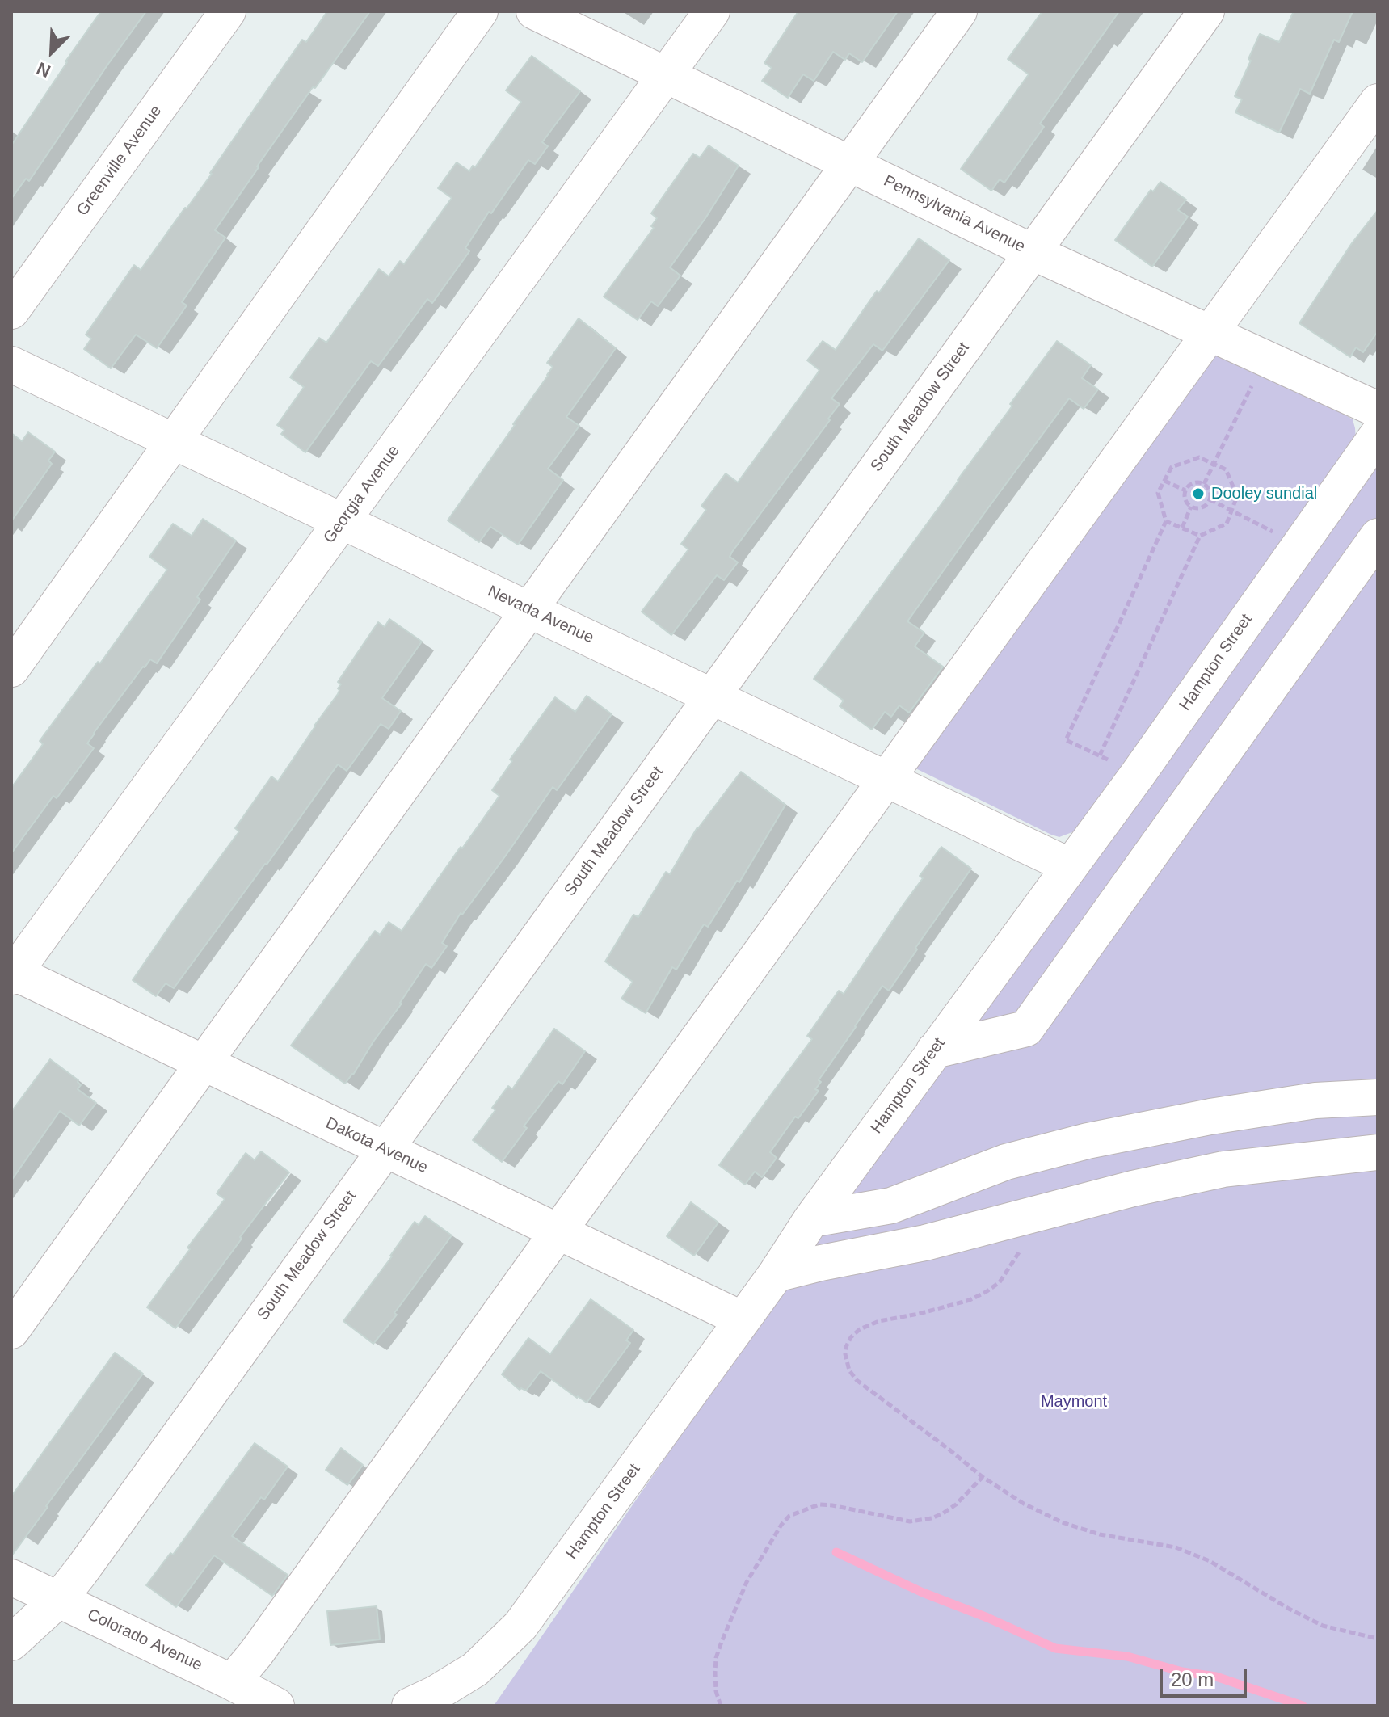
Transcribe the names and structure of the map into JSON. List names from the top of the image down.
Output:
{
  "streets": {
    "street": [
      "Greenville Avenue",
      "Pennsylvania Avenue",
      "South Meadow Street",
      "Georgia Avenue",
      "Nevada Avenue",
      "Hampton Street",
      "Dakota Avenue",
      "Colorado Avenue"
    ]
  },
  "crossings": [
    ["Pennsylvania Avenue", "South Meadow Street"],
    ["Pennsylvania Avenue", "Georgia Avenue"],
    ["South Meadow Street", "Nevada Avenue"],
    ["South Meadow Street", "Dakota Avenue"],
    ["South Meadow Street", "Colorado Avenue"],
    ["Georgia Avenue", "Nevada Avenue"],
    ["Georgia Avenue", "Dakota Avenue"],
    ["Nevada Avenue", "Hampton Street"],
    ["Hampton Street", "Dakota Avenue"]
  ],
  "parks": ["Maymont"],
  "places": ["Dooley sundial"],
  "scale_bar": "20 m",
  "north": "bottom left"
}
